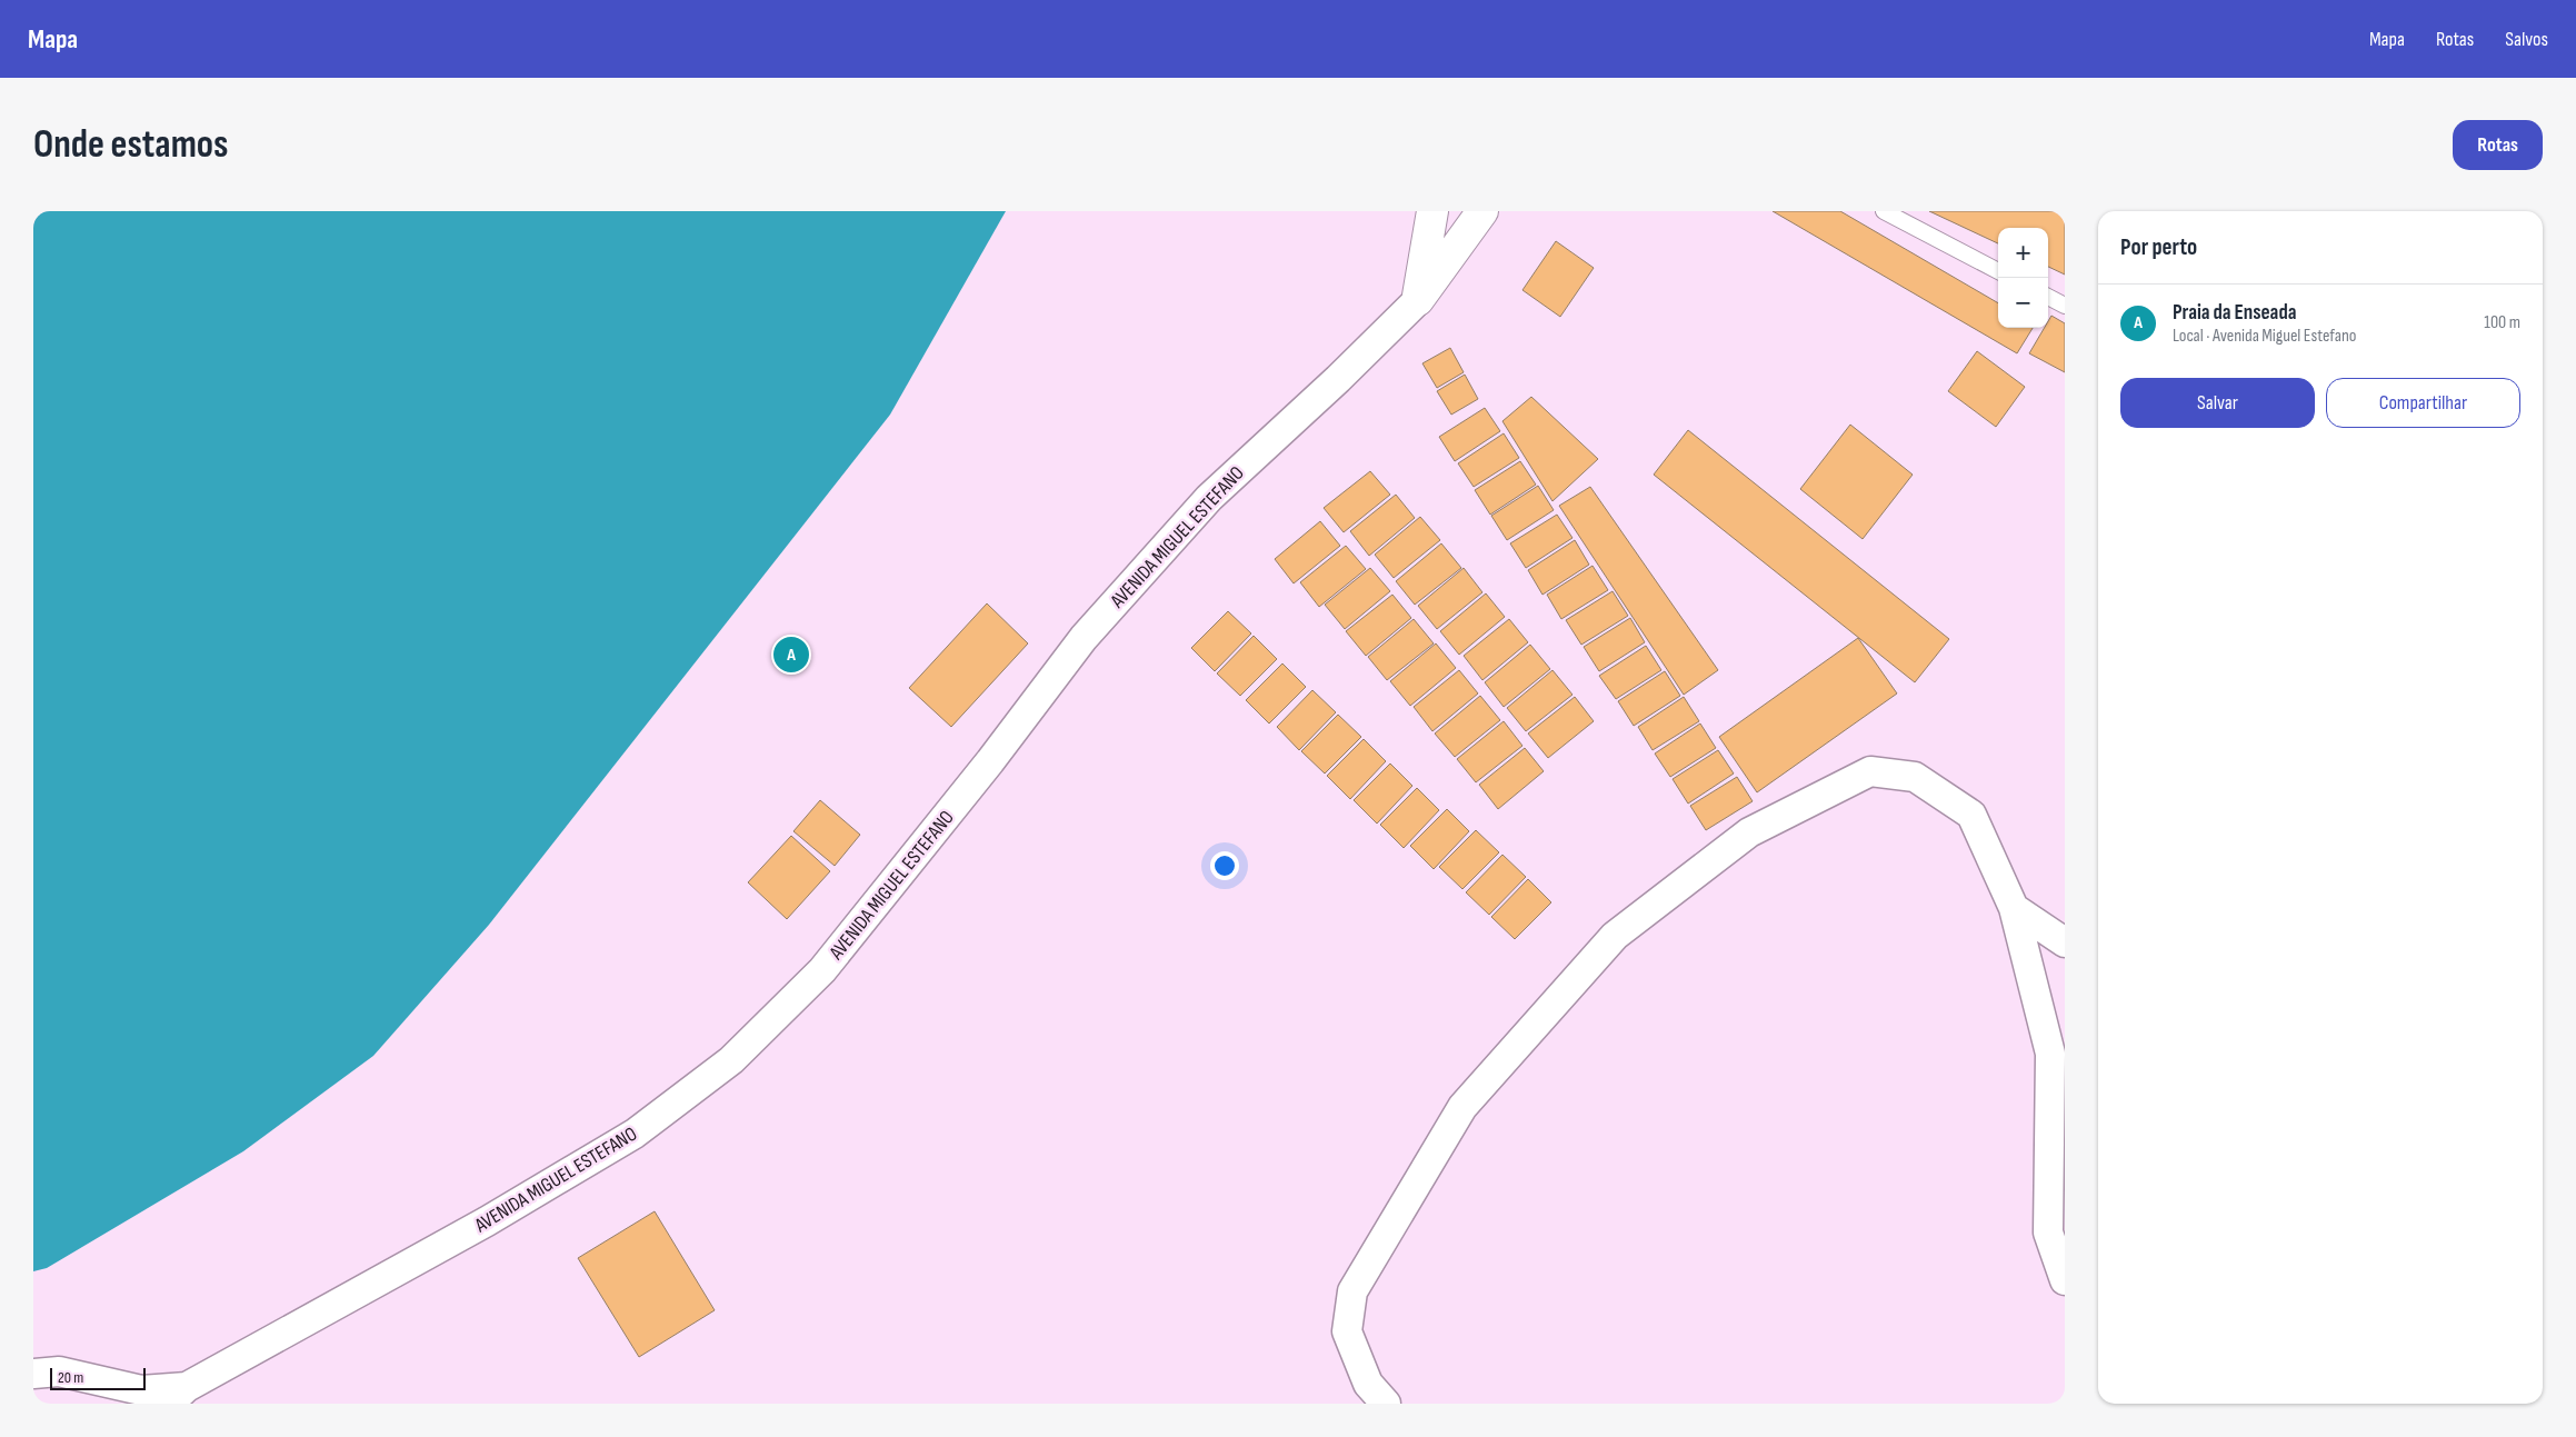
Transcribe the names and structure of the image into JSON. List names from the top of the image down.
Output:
{
  "streets": {
    "street": ["AVENIDA MIGUEL ESTEFANO"]
  },
  "scale_bar": "20 m",
  "page": {
    "header": "Mapa",
    "nav": ["Mapa", "Rotas", "Salvos"],
    "buttons": [
      "Rotas",
      ["Salvar", "Compartilhar"]
    ],
    "title": "Onde estamos",
    "heading": "Por perto",
    "map_buttons": ["+", "−"],
    "list": [
      {
        "mark": "A",
        "name": "Praia da Enseada",
        "note": "Local · Avenida Miguel Estefano",
        "value": "100 m"
      }
    ],
    "pins": "A",
    "scale": "20 m"
  }
}
